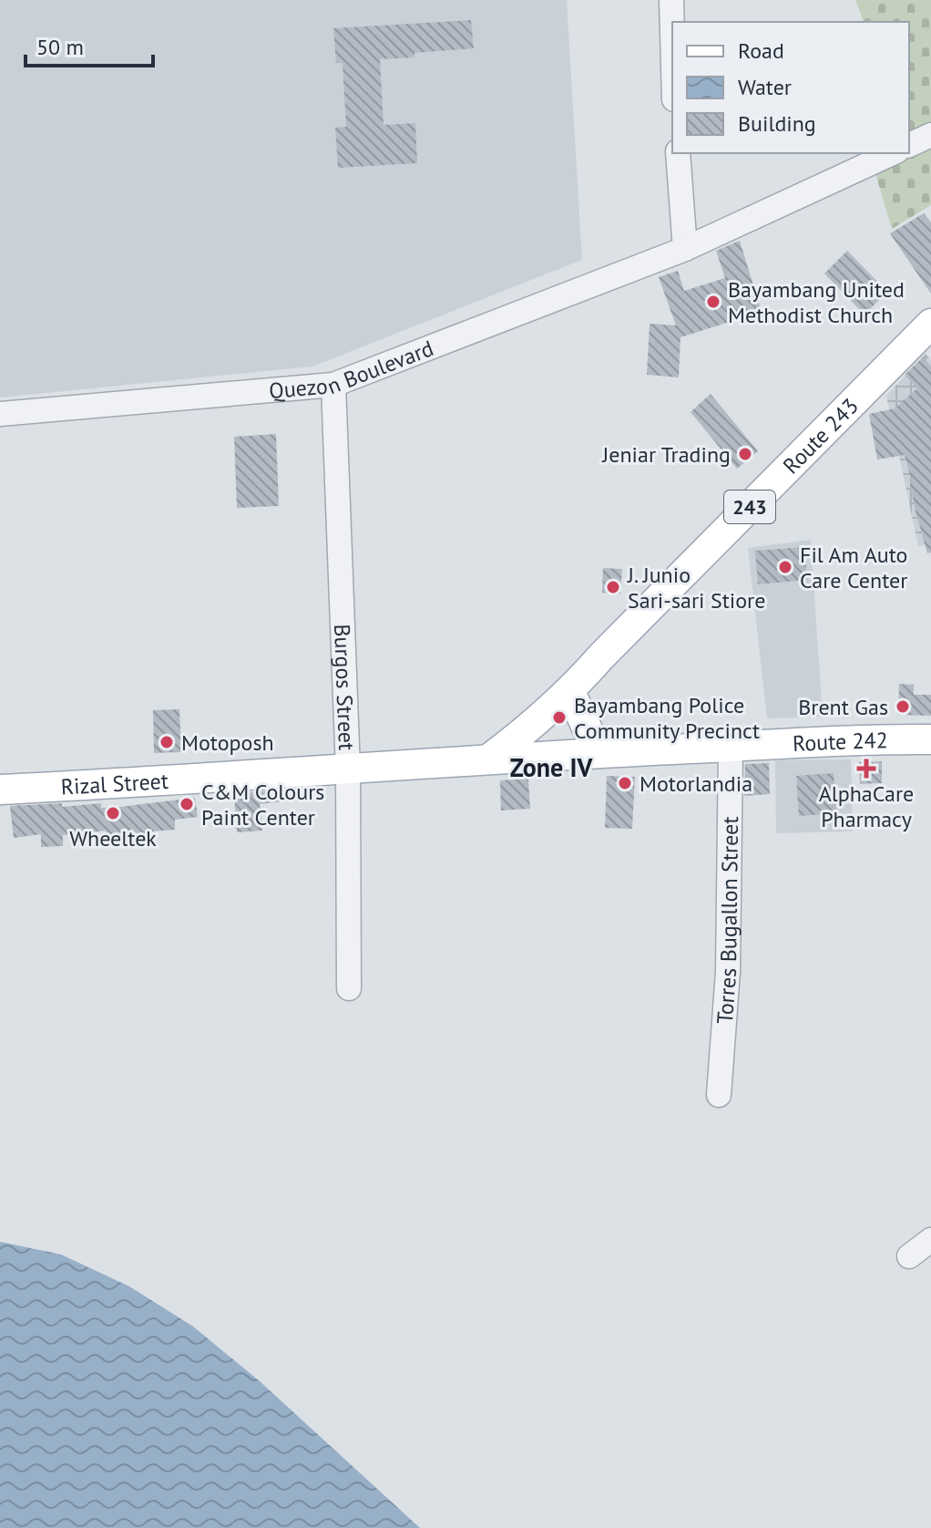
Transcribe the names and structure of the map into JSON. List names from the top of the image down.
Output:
{
  "streets": {
    "main road": [
      "Route 243",
      "243",
      "Route 242",
      "Rizal Street"
    ],
    "street": ["Quezon Boulevard", "Burgos Street", "Torres Bugallon Street"]
  },
  "crossings": [
    ["Quezon Boulevard", "Burgos Street"],
    ["Route 243", "Route 242"],
    ["Route 243", "Rizal Street"],
    ["Burgos Street", "Rizal Street"],
    ["Route 242", "Rizal Street"],
    ["Route 242", "Torres Bugallon Street"]
  ],
  "districts": ["Zone IV"],
  "places": {
    "other": [
      "Bayambang United Methodist Church",
      "Jeniar Trading",
      "Fil Am Auto Care Center",
      "J. Junio Sari-sari Stiore",
      "Brent Gas",
      "Bayambang Police Community Precinct",
      "Motoposh",
      "Motorlandia",
      "C&M Colours Paint Center",
      "Wheeltek"
    ],
    "health": ["AlphaCare Pharmacy"]
  },
  "legend": ["Road", "Water", "Building"],
  "scale_bar": "50 m"
}
